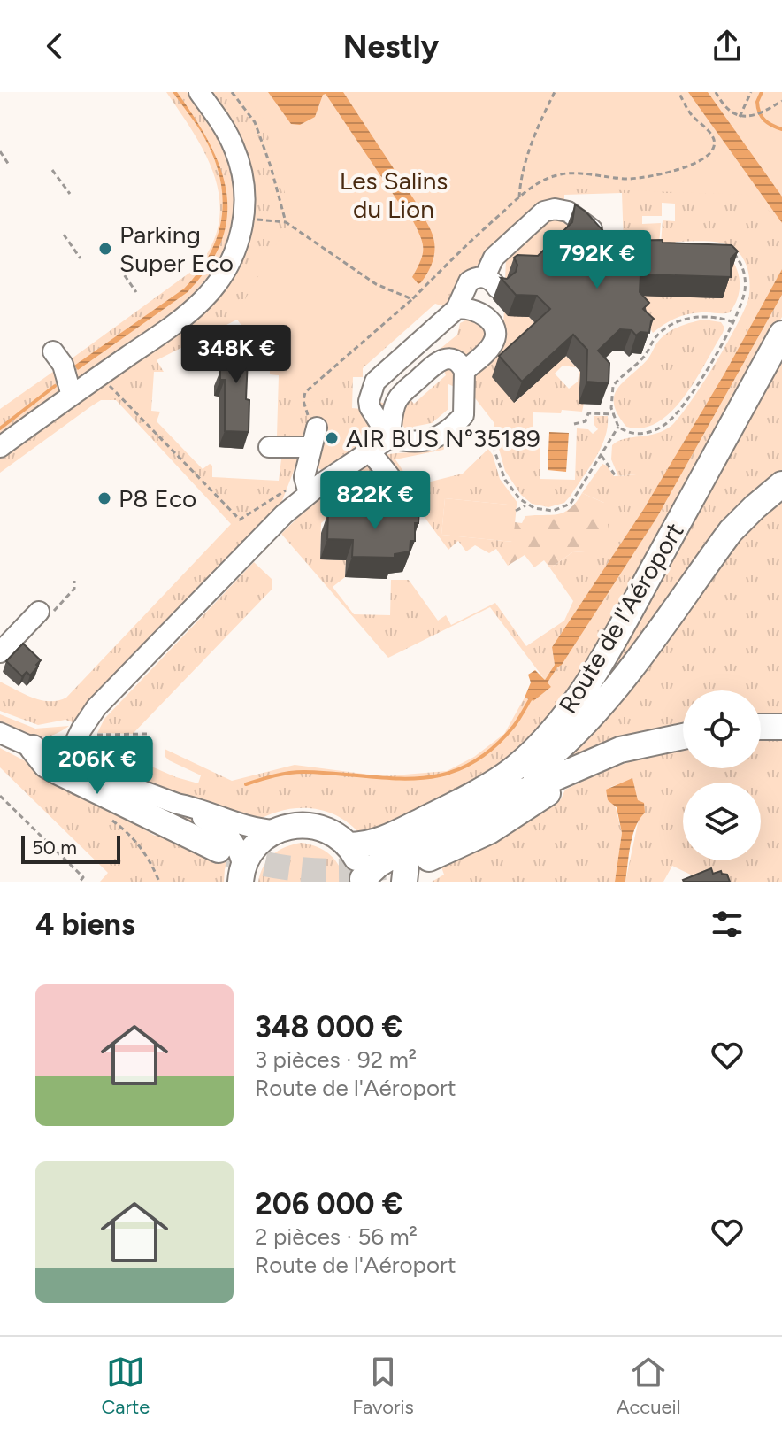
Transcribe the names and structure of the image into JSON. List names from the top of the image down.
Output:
{
  "streets": {
    "main road": ["Route de l'Aéroport"]
  },
  "parks": ["Les Salins du Lion"],
  "places": ["Parking Super Eco", "AIR BUS N°35189", "P8 Eco"],
  "scale_bar": "50 m",
  "page": {
    "header": "Nestly",
    "price": [
      "792K €",
      "348K €",
      "822K €",
      "206K €"
    ],
    "scale": "50 m",
    "heading": "4 biens",
    "list": [
      {
        "name": "348 000 €",
        "note": "3 pièces · 92 m² · Route de l'Aéroport"
      },
      {
        "name": "206 000 €",
        "note": "2 pièces · 56 m² · Route de l'Aéroport"
      }
    ],
    "tabs": ["Carte", "Favoris", "Accueil"]
  }
}
